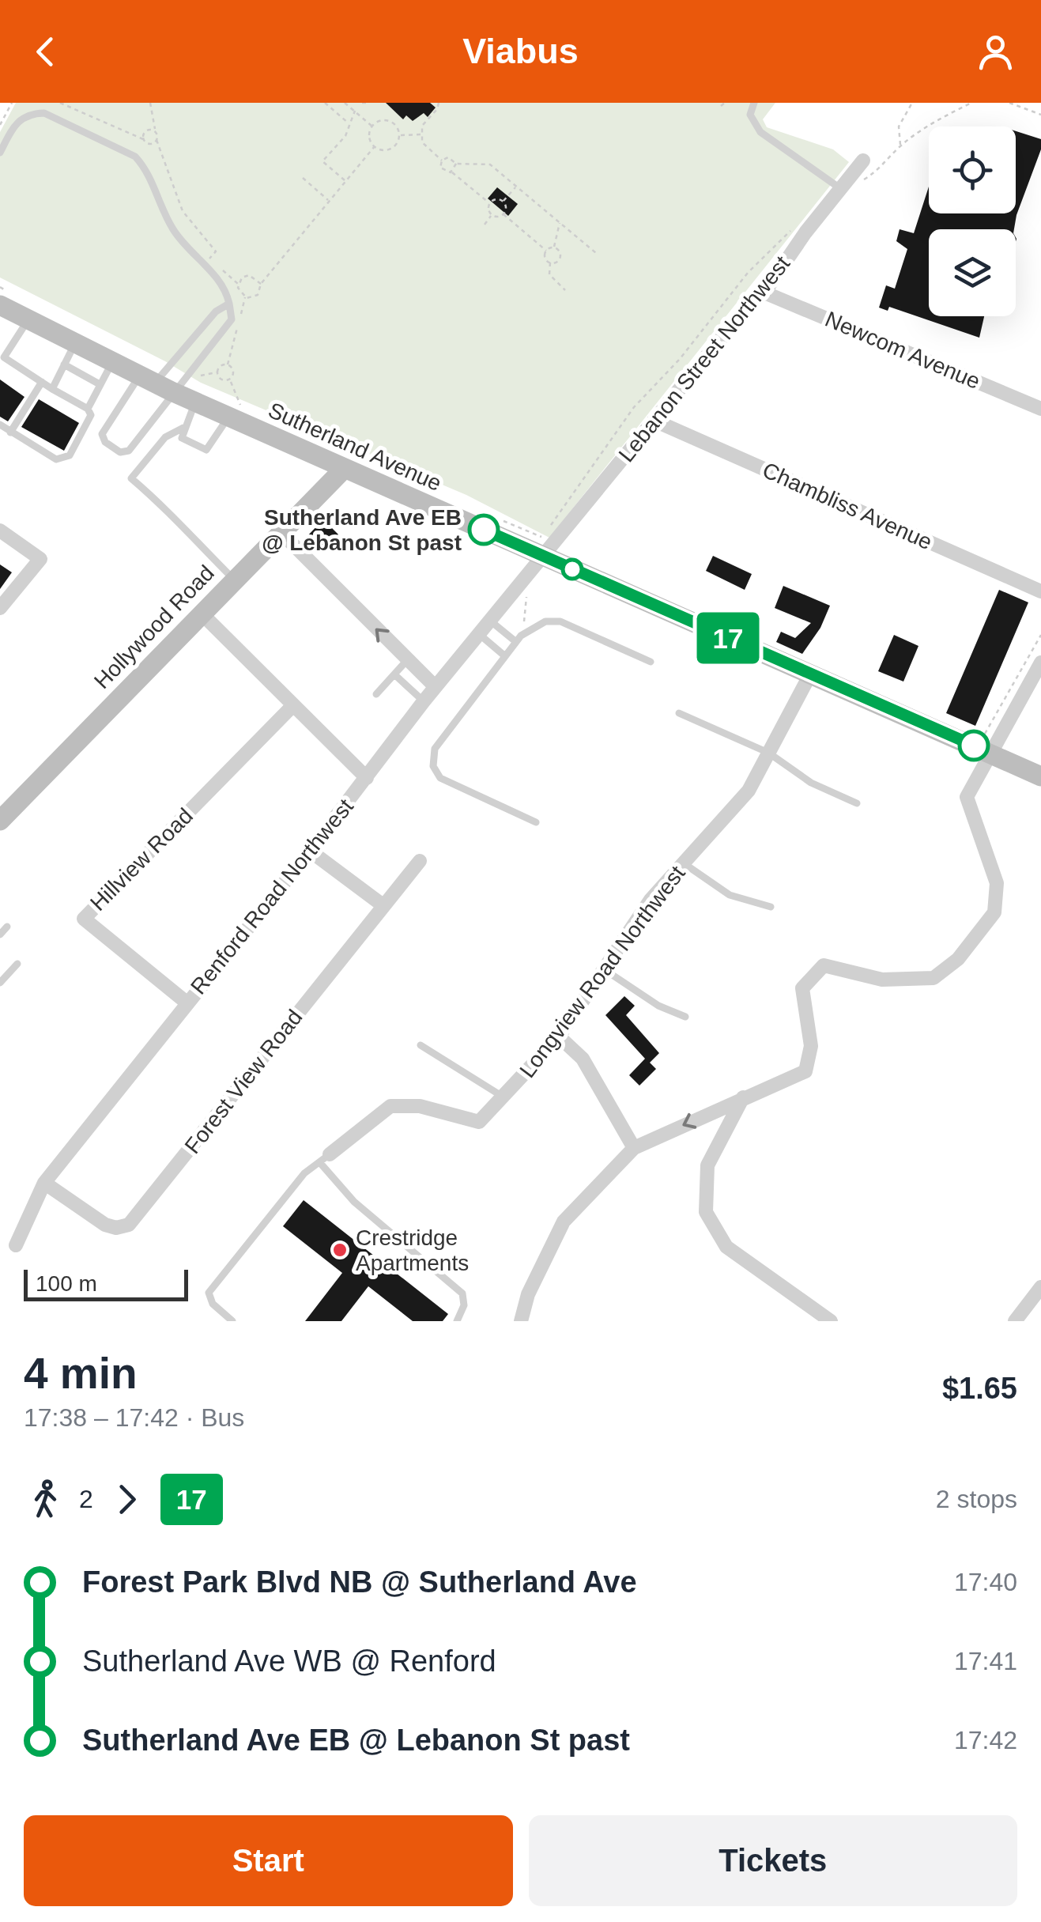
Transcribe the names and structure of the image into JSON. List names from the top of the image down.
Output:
{
  "streets": {
    "street": [
      "Newcom Avenue",
      "Lebanon Street Northwest",
      "Sutherland Avenue",
      "Chambliss Avenue",
      "Hollywood Road",
      "Hillview Road",
      "Renford Road Northwest",
      "Longview Road Northwest",
      "Forest View Road"
    ]
  },
  "crossings": [
    ["Newcom Avenue", "Lebanon Street Northwest"],
    ["Lebanon Street Northwest", "Sutherland Avenue"],
    ["Lebanon Street Northwest", "Chambliss Avenue"],
    ["Lebanon Street Northwest", "Renford Road Northwest"],
    ["Sutherland Avenue", "Hollywood Road"],
    ["Sutherland Avenue", "Renford Road Northwest"],
    ["Sutherland Avenue", "Longview Road Northwest"],
    ["Hillview Road", "Renford Road Northwest"],
    ["Renford Road Northwest", "Forest View Road"]
  ],
  "places": ["Sutherland Ave EB @ Lebanon St past", "Crestridge Apartments"],
  "lines": ["bus line 17"],
  "scale_bar": "100 m",
  "page": {
    "header": "Viabus",
    "on_map": "17",
    "scale": "100 m",
    "heading": ["4 min", "17:38 – 17:42 · Bus", "$1.65"],
    "legs": ["2", "17", "2 stops"],
    "list": [
      {
        "name": "Forest Park Blvd NB @ Sutherland Ave",
        "value": "17:40"
      },
      {
        "name": "Sutherland Ave WB @ Renford",
        "value": "17:41"
      },
      {
        "name": "Sutherland Ave EB @ Lebanon St past",
        "value": "17:42"
      }
    ],
    "buttons": ["Start", "Tickets"]
  }
}
